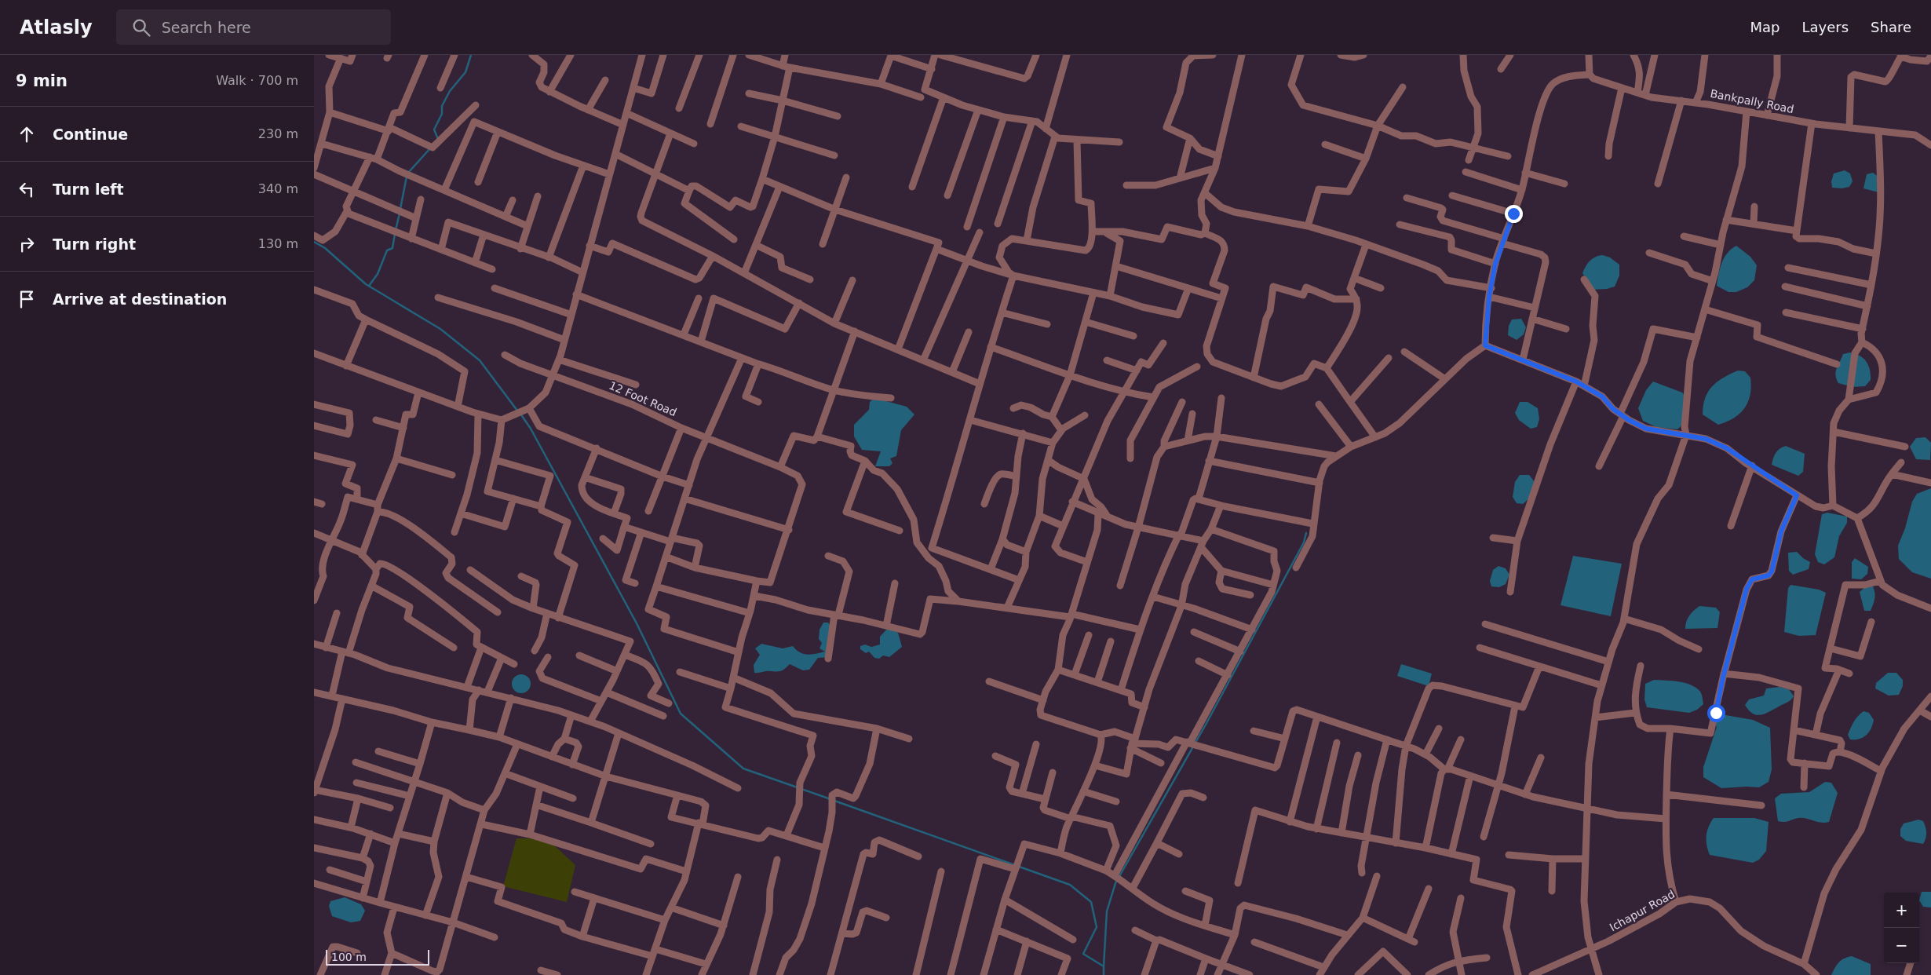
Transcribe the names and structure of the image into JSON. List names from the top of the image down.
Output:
{
  "streets": {
    "street": ["Bankpally Road", "12 Foot Road", "Ichapur Road"]
  },
  "scale_bar": "100 m",
  "page": {
    "header": "Atlasly",
    "search": "Search here",
    "nav": ["Map", "Layers", "Share"],
    "heading": ["9 min", "Walk · 700 m"],
    "list": [
      ["Continue", "230 m"],
      ["Turn left", "340 m"],
      ["Turn right", "130 m"],
      "Arrive at destination"
    ],
    "map_buttons": ["+", "−"],
    "scale": "100 m"
  }
}
